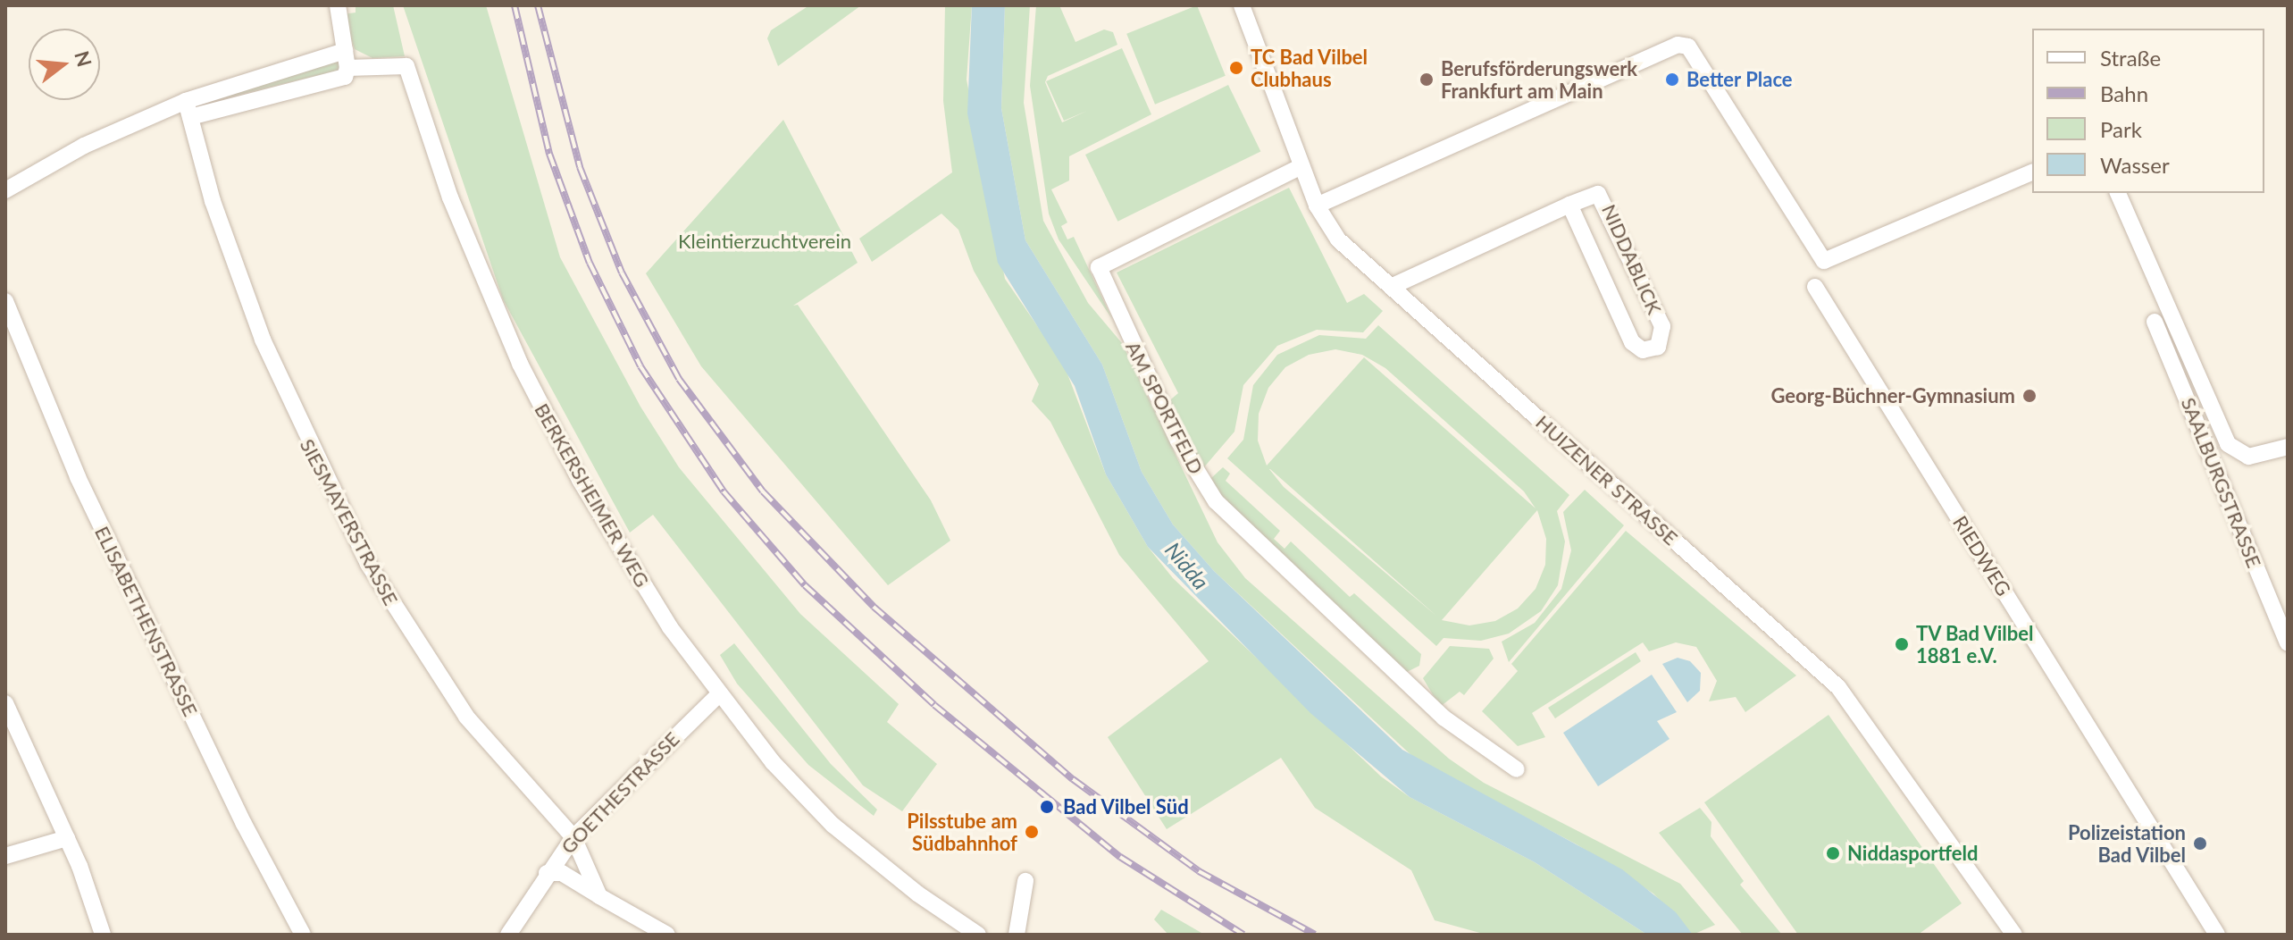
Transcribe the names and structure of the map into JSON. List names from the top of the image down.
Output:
{
  "streets": {
    "street": [
      "NIDDABLICK",
      "AM SPORTFELD",
      "HUIZENER STRASSE",
      "SAALBURGSTRASSE",
      "BERKERSHEIMER WEG",
      "SIESMAYERSTRASSE",
      "RIEDWEG",
      "ELISABETHENSTRASSE",
      "GOETHESTRASSE"
    ]
  },
  "crossings": [
    ["NIDDABLICK", "HUIZENER STRASSE"],
    ["AM SPORTFELD", "HUIZENER STRASSE"],
    ["BERKERSHEIMER WEG", "GOETHESTRASSE"],
    ["SIESMAYERSTRASSE", "GOETHESTRASSE"]
  ],
  "water": ["Nidda"],
  "parks": ["Kleintierzuchtverein"],
  "places": [
    "TC Bad Vilbel Clubhaus",
    "Berufsförderungswerk Frankfurt am Main",
    "Better Place",
    "Georg-Büchner-Gymnasium",
    "TV Bad Vilbel 1881 e.V.",
    "Bad Vilbel Süd",
    "Pilsstube am Südbahnhof",
    "Polizeistation Bad Vilbel",
    "Niddasportfeld"
  ],
  "legend": [
    "Straße",
    "Bahn",
    "Park",
    "Wasser"
  ],
  "north": "right"
}
